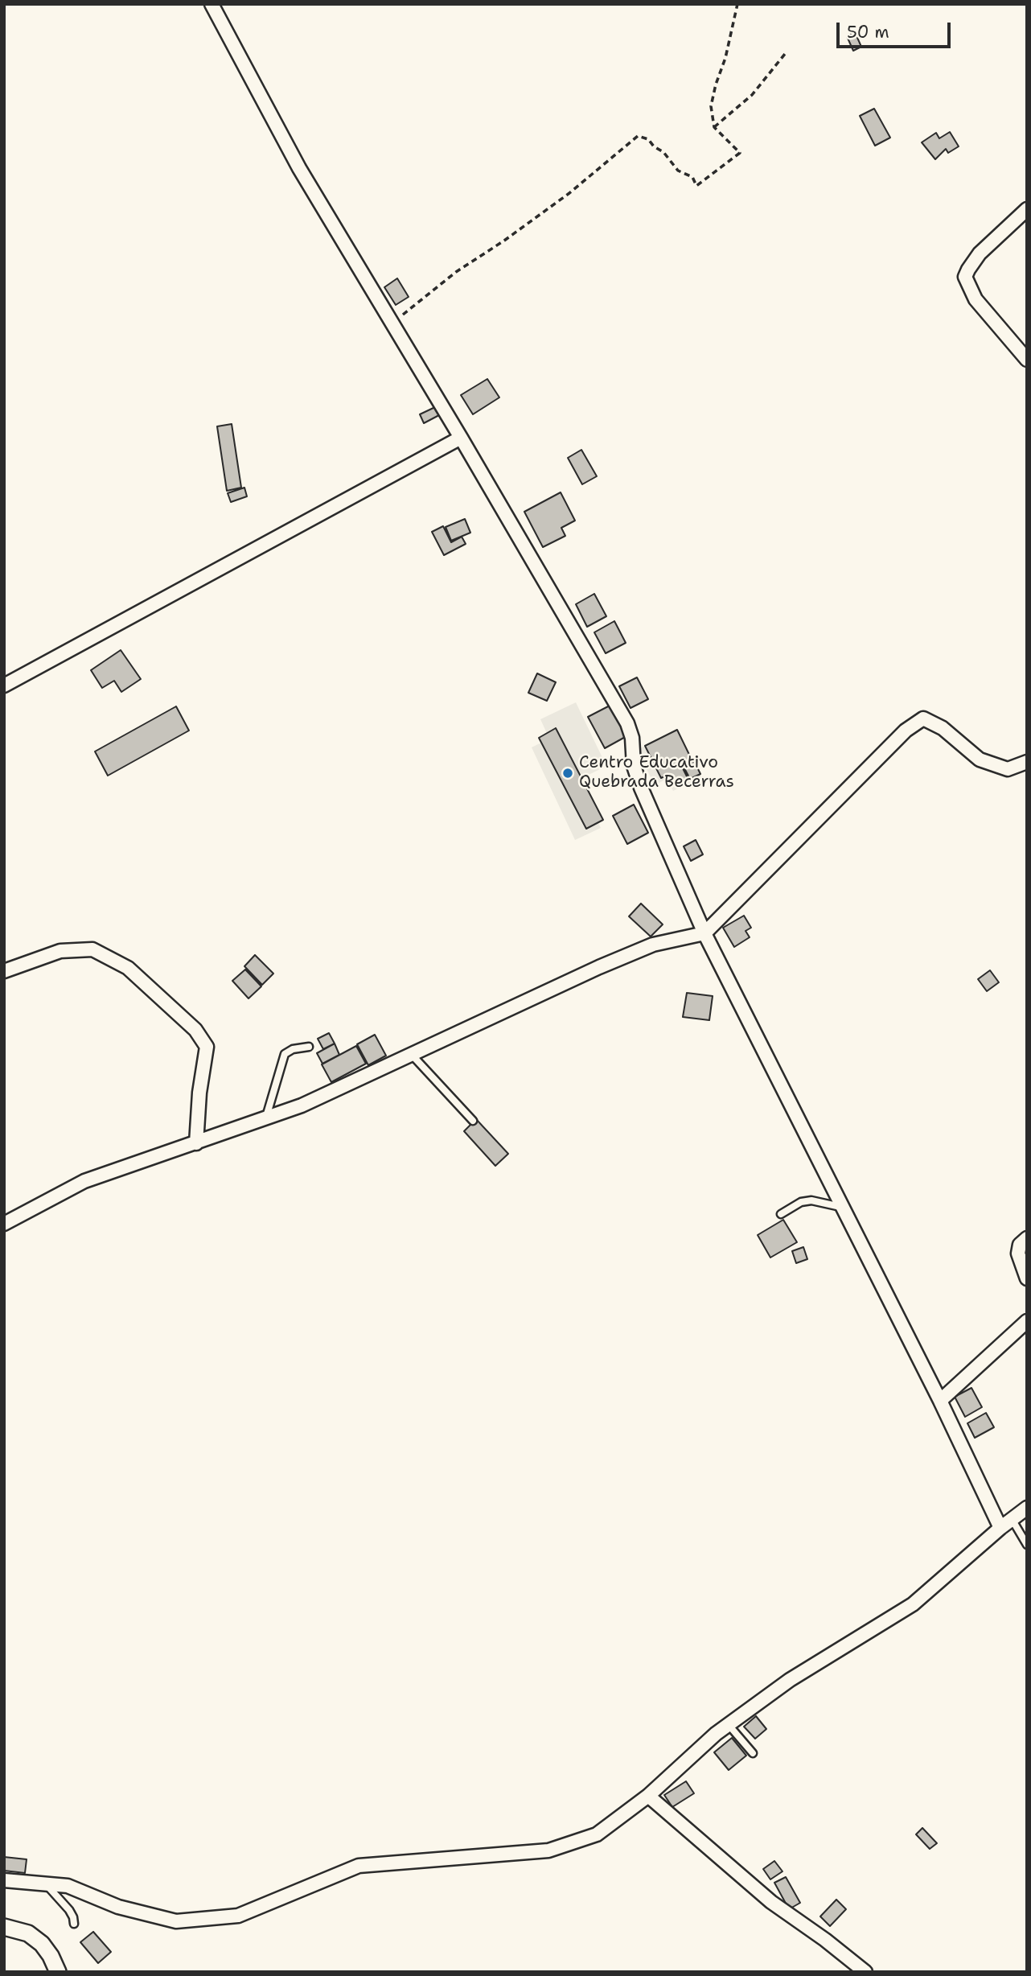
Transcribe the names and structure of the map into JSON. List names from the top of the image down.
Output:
{
  "places": ["Centro Educativo Quebrada Becerras"],
  "scale_bar": "50 m"
}
